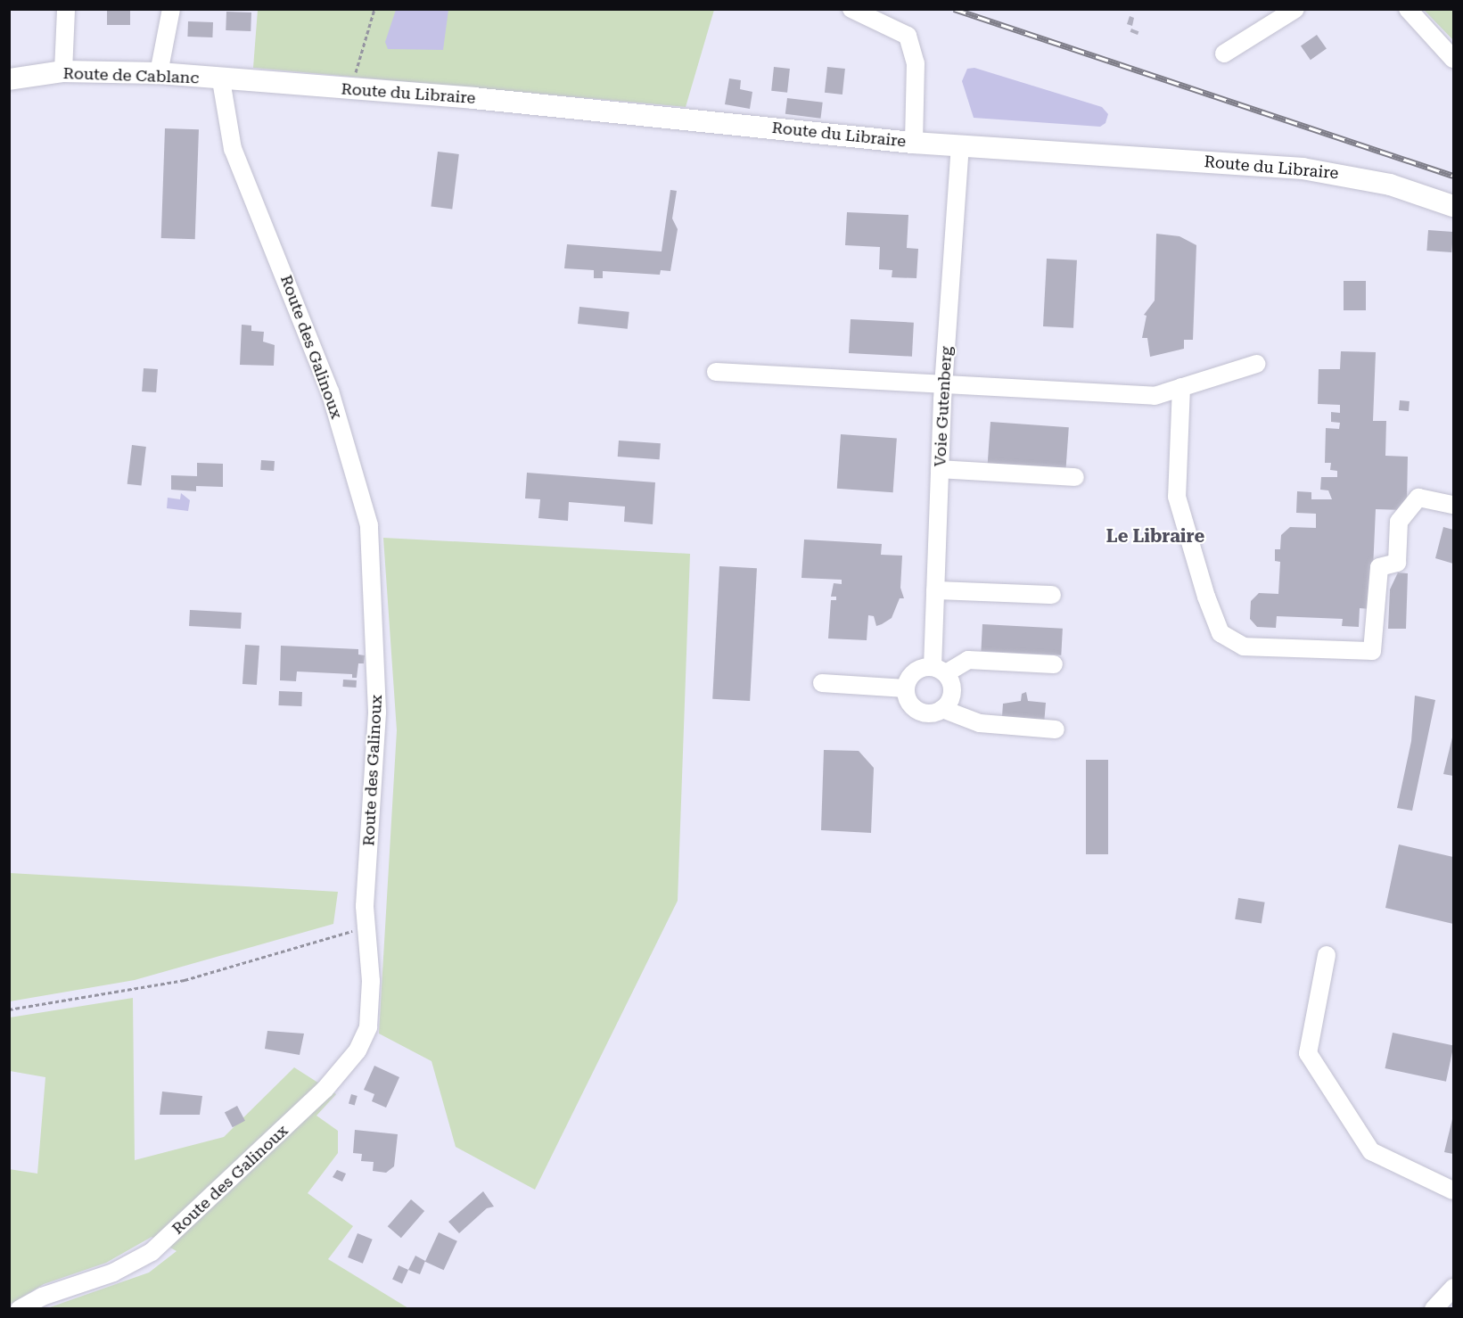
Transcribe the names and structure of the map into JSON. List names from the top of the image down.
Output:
{
  "streets": {
    "main road": ["Route de Cablanc", "Route du Libraire"],
    "street": ["Route des Galinoux", "Voie Gutenberg"]
  },
  "crossings": [
    ["Route de Cablanc", "Route du Libraire"],
    ["Route de Cablanc", "Route des Galinoux"],
    ["Route du Libraire", "Route des Galinoux"],
    ["Route du Libraire", "Voie Gutenberg"]
  ],
  "districts": ["Le Libraire"]
}
